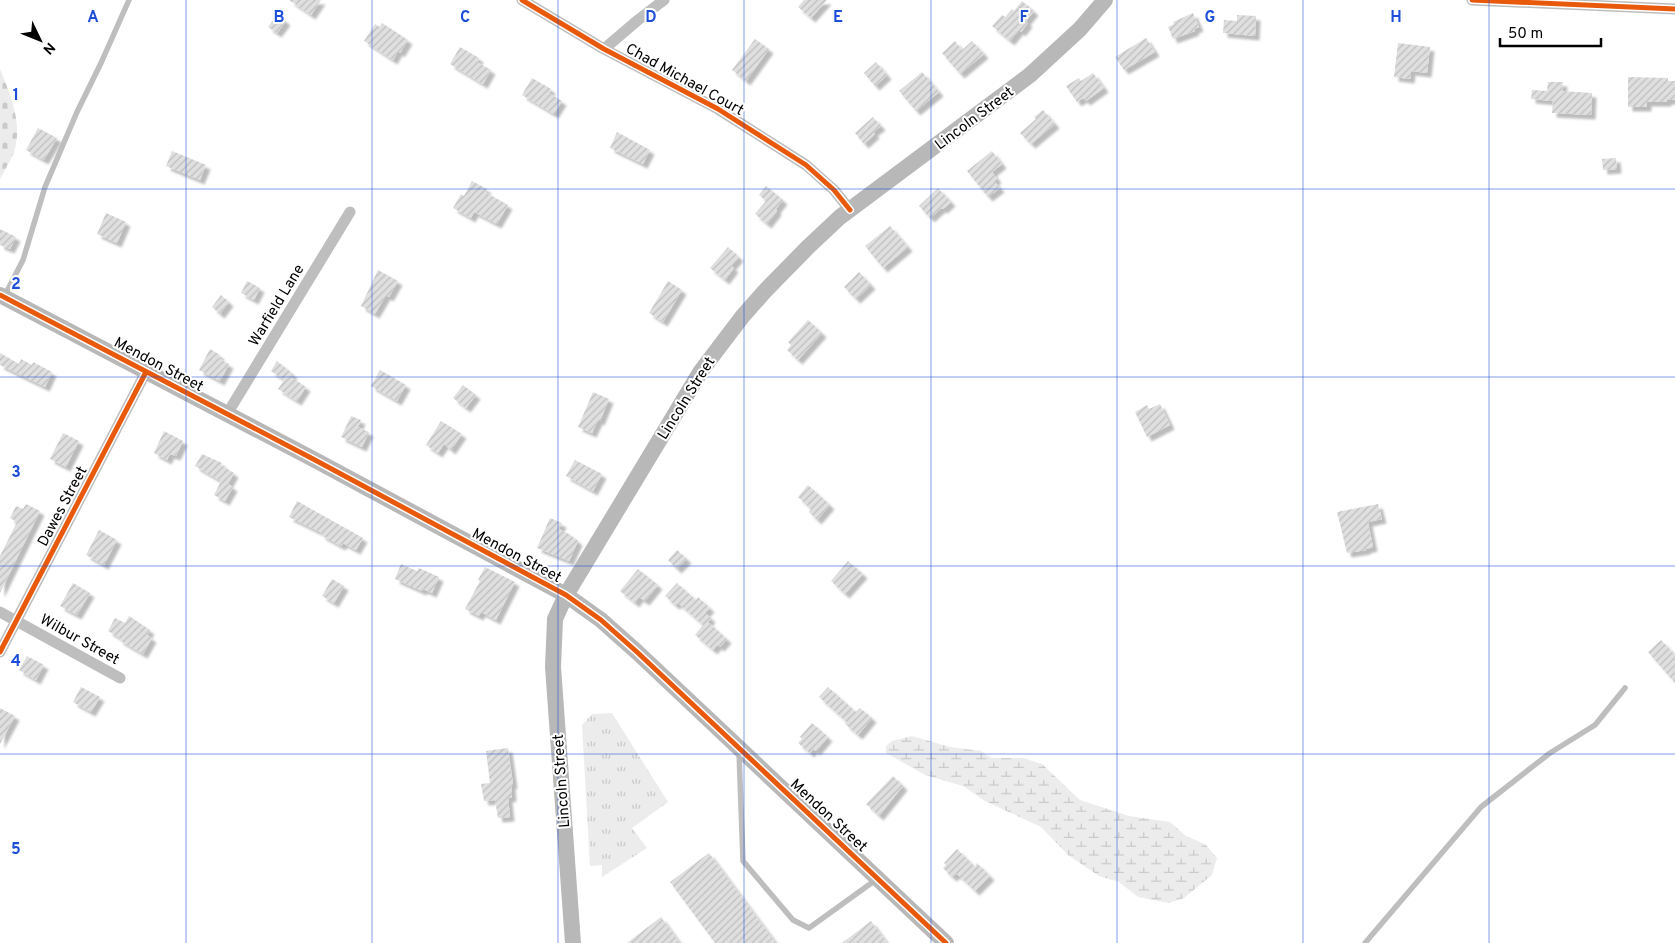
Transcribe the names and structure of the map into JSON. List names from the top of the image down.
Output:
{
  "streets": {
    "main road": ["Lincoln Street", "Mendon Street"],
    "street": [
      "Chad Michael Court",
      "Warfield Lane",
      "Dawes Street",
      "Wilbur Street"
    ]
  },
  "crossings": [
    ["Chad Michael Court", "Lincoln Street"],
    ["Lincoln Street", "Mendon Street"],
    ["Warfield Lane", "Mendon Street"],
    ["Mendon Street", "Dawes Street"],
    ["Dawes Street", "Wilbur Street"]
  ],
  "scale_bar": "50 m",
  "north": "bottom right",
  "grid": {
    "columns": [
      "A",
      "B",
      "C",
      "D",
      "E",
      "F",
      "G",
      "H"
    ],
    "rows": [
      "1",
      "2",
      "3",
      "4",
      "5"
    ]
  }
}
